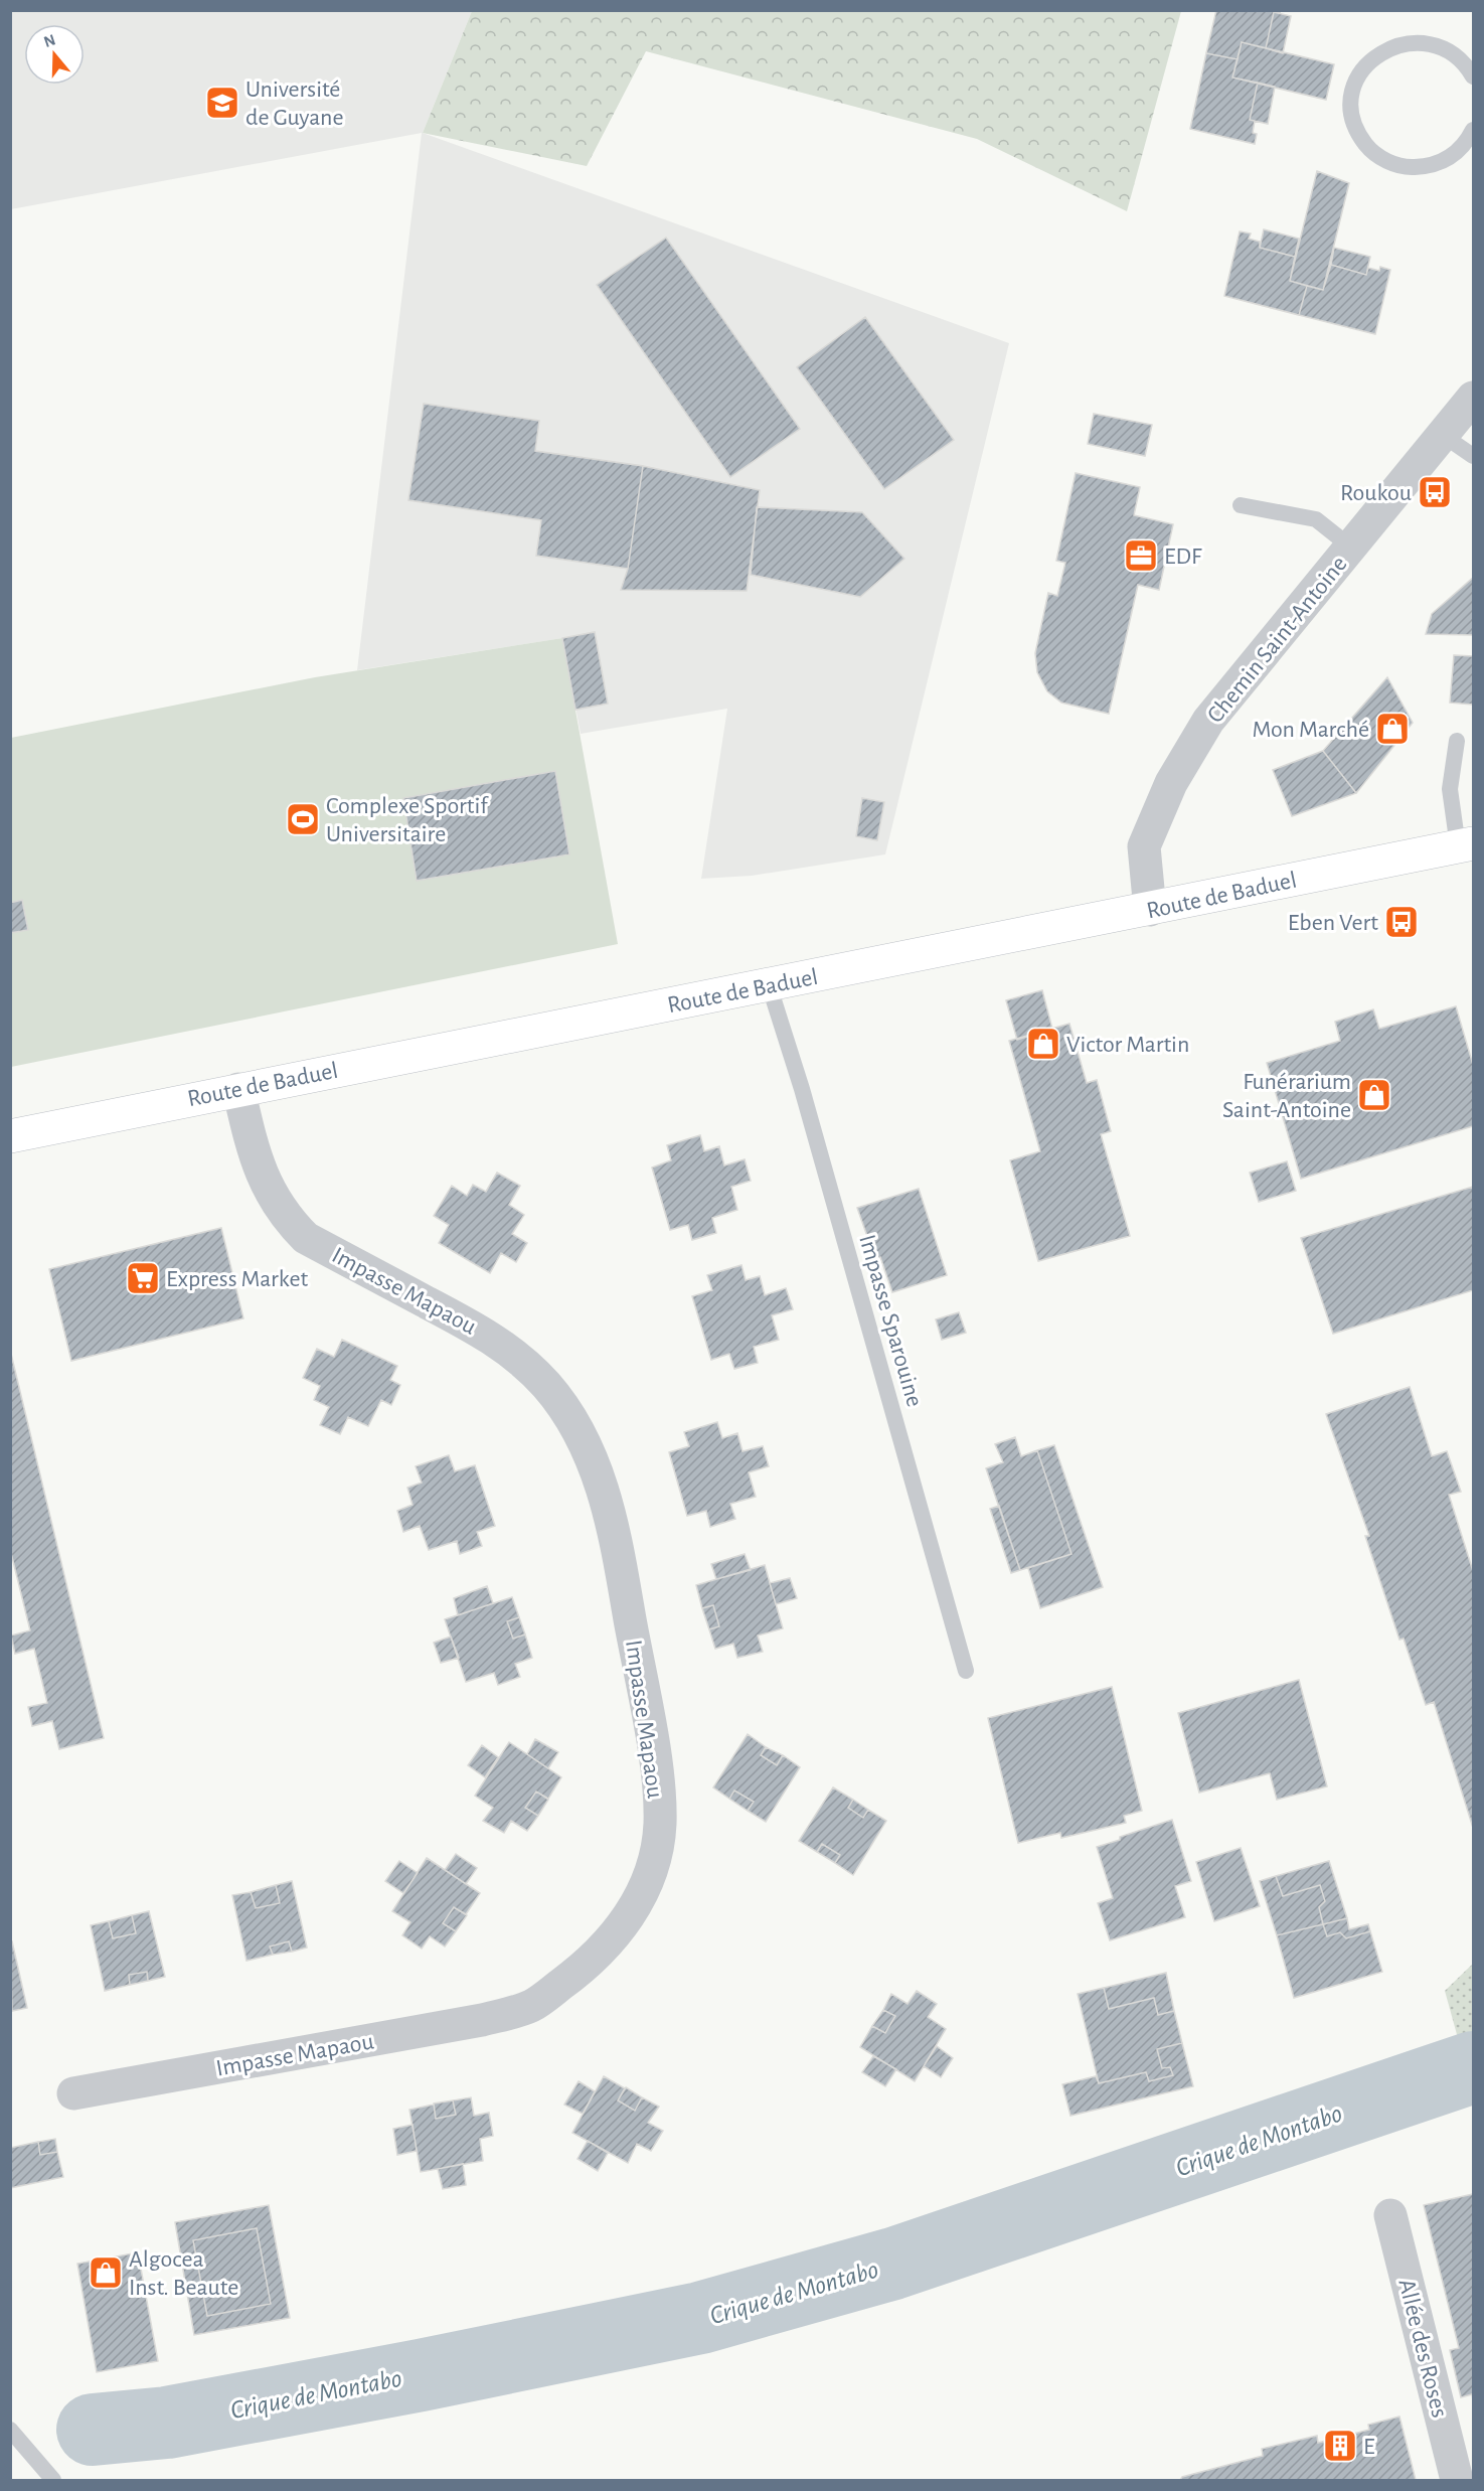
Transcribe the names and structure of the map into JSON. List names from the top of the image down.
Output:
{
  "streets": {
    "main road": ["Route de Baduel"],
    "street": ["Chemin Saint-Antoine", "Impasse Mapaou", "Allée des Roses"],
    "lane": ["Impasse Sparouine"]
  },
  "crossings": [
    ["Chemin Saint-Antoine", "Route de Baduel"],
    ["Route de Baduel", "Impasse Mapaou"],
    ["Route de Baduel", "Impasse Sparouine"]
  ],
  "water": ["Crique de Montabo"],
  "places": {
    "school or university": ["Université de Guyane"],
    "bus stop": ["Roukou", "Eben Vert"],
    "office": ["EDF"],
    "shop": [
      "Mon Marché",
      "Victor Martin",
      "Funérarium Saint-Antoine",
      "Algocea Inst. Beaute"
    ],
    "sports": ["Complexe Sportif Universitaire"],
    "supermarket": ["Express Market"],
    "building": ["E"]
  },
  "north": "top"
}
